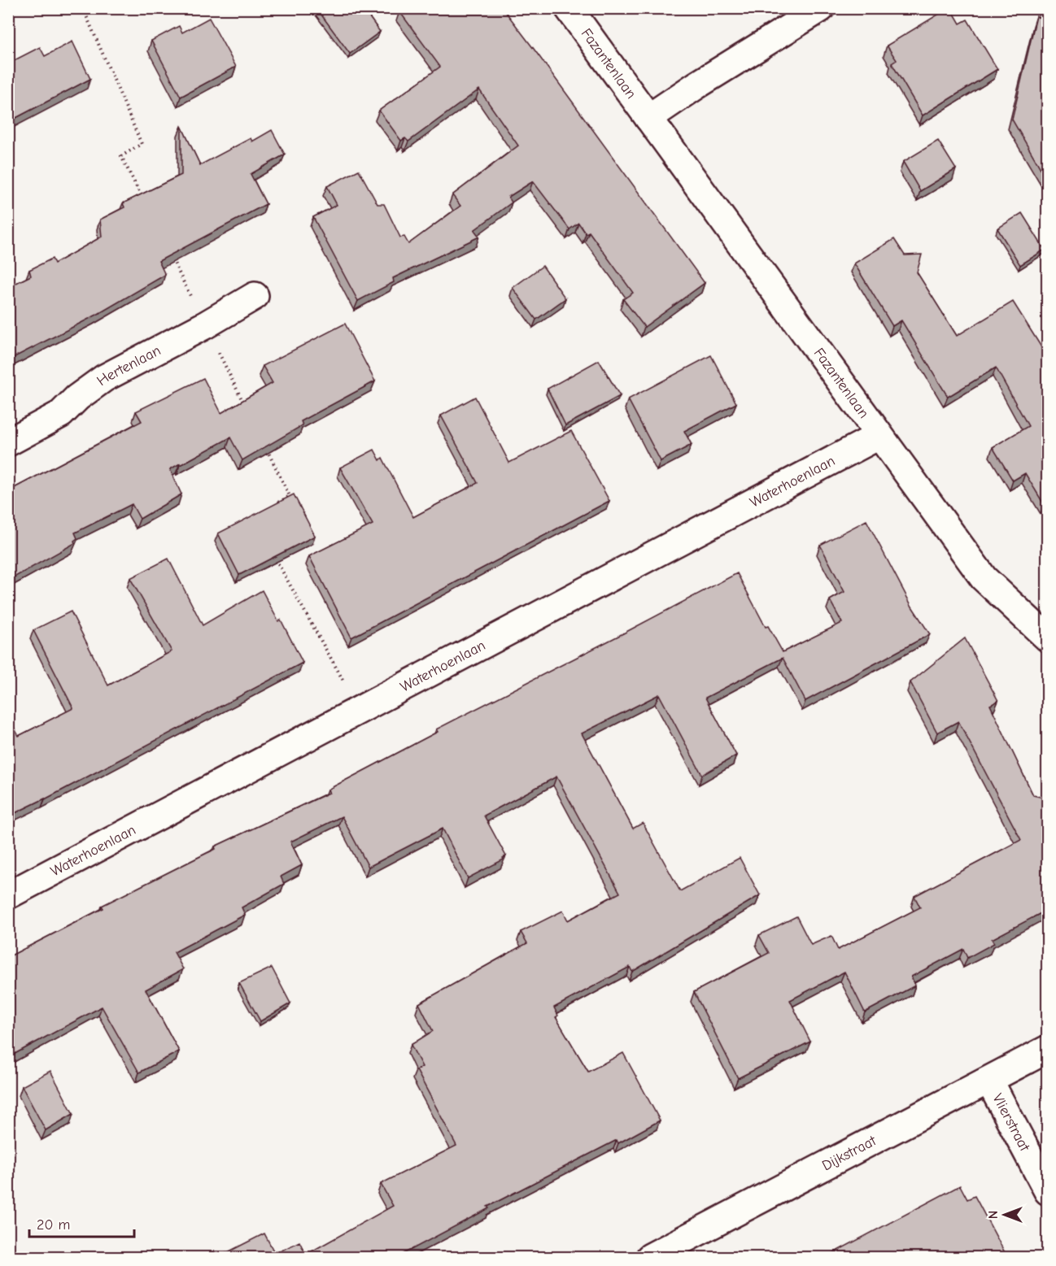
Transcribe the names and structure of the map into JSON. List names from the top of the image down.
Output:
{
  "streets": {
    "street": [
      "Fazantenlaan",
      "Hertenlaan",
      "Waterhoenlaan",
      "Vlierstraat",
      "Dijkstraat"
    ]
  },
  "crossings": [
    ["Fazantenlaan", "Waterhoenlaan"],
    ["Vlierstraat", "Dijkstraat"]
  ],
  "scale_bar": "20 m",
  "north": "left"
}
